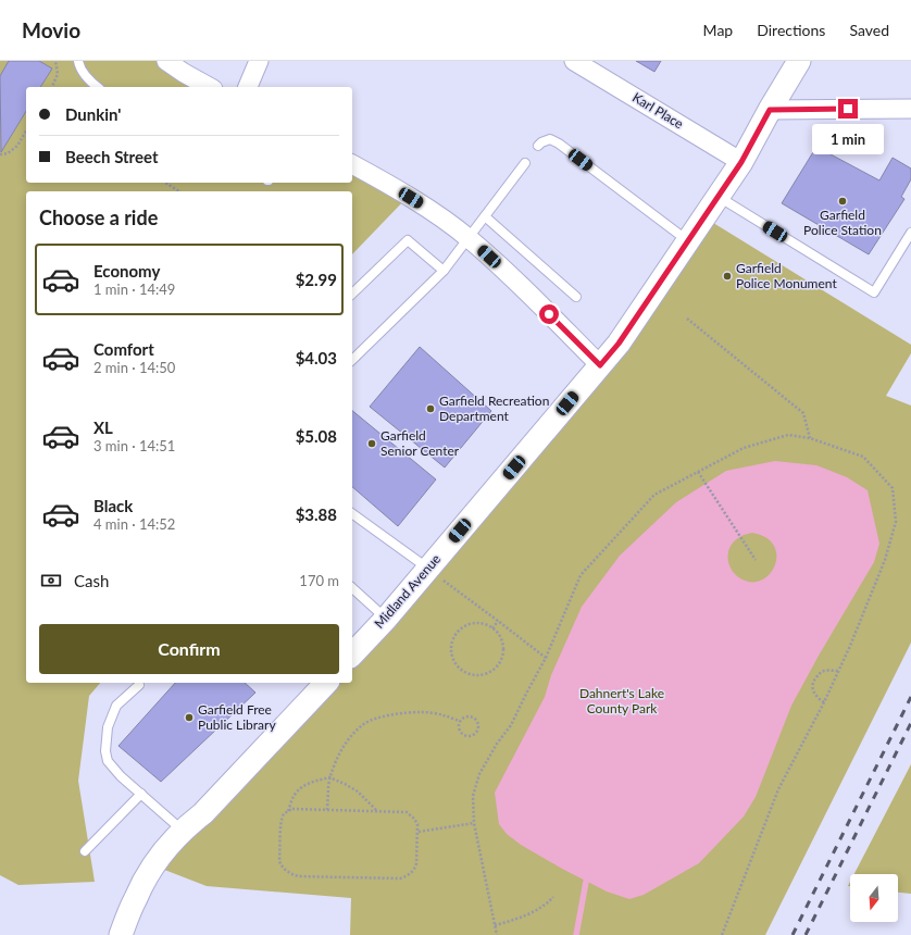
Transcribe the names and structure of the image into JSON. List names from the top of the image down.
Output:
{
  "streets": {
    "street": ["Karl Place", "Midland Avenue"]
  },
  "crossings": [
    ["Karl Place", "Midland Avenue"]
  ],
  "parks": ["Dahnert's Lake County Park"],
  "places": [
    "Garfield Police Station",
    "Garfield Police Monument",
    "Garfield Recreation Department",
    "Garfield Senior Center",
    "Garfield Free Public Library"
  ],
  "north": "bottom",
  "page": {
    "header": "Movio",
    "nav": ["Map", "Directions", "Saved"],
    "banner": ["Dunkin'", "Beech Street"],
    "bubble": "1 min",
    "heading": "Choose a ride",
    "list": [
      {
        "name": "Economy",
        "note": "1 min · 14:49",
        "value": "$2.99"
      },
      {
        "name": "Comfort",
        "note": "2 min · 14:50",
        "value": "$4.03"
      },
      {
        "name": "XL",
        "note": "3 min · 14:51",
        "value": "$5.08"
      },
      {
        "name": "Black",
        "note": "4 min · 14:52",
        "value": "$3.88"
      }
    ],
    "pay": ["Cash", "170 m"],
    "buttons": "Confirm"
  }
}
